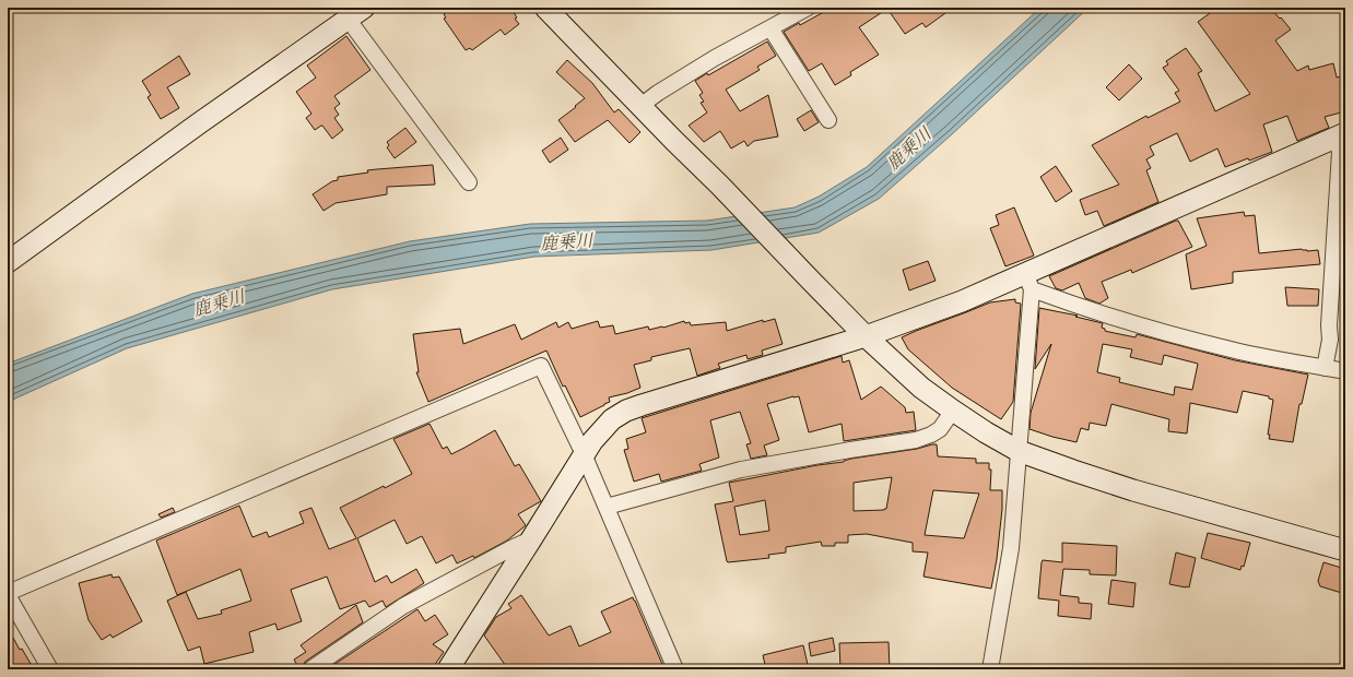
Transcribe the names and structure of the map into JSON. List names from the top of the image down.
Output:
{
  "water": ["鹿乗川"]
}
